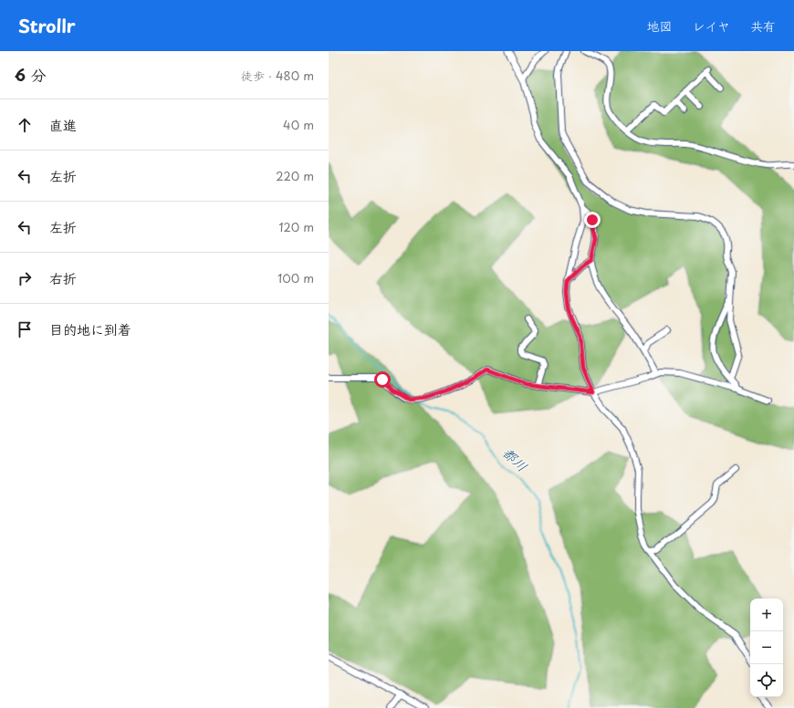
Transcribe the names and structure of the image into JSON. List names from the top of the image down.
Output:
{
  "water": ["都川"],
  "page": {
    "header": "Strollr",
    "nav": ["地図", "レイヤ", "共有"],
    "heading": ["6 分", "徒歩 · 480 m"],
    "list": [
      ["直進", "40 m"],
      ["左折", "220 m"],
      ["左折", "120 m"],
      ["右折", "100 m"],
      "目的地に到着"
    ],
    "map_buttons": ["+", "−"]
  }
}
